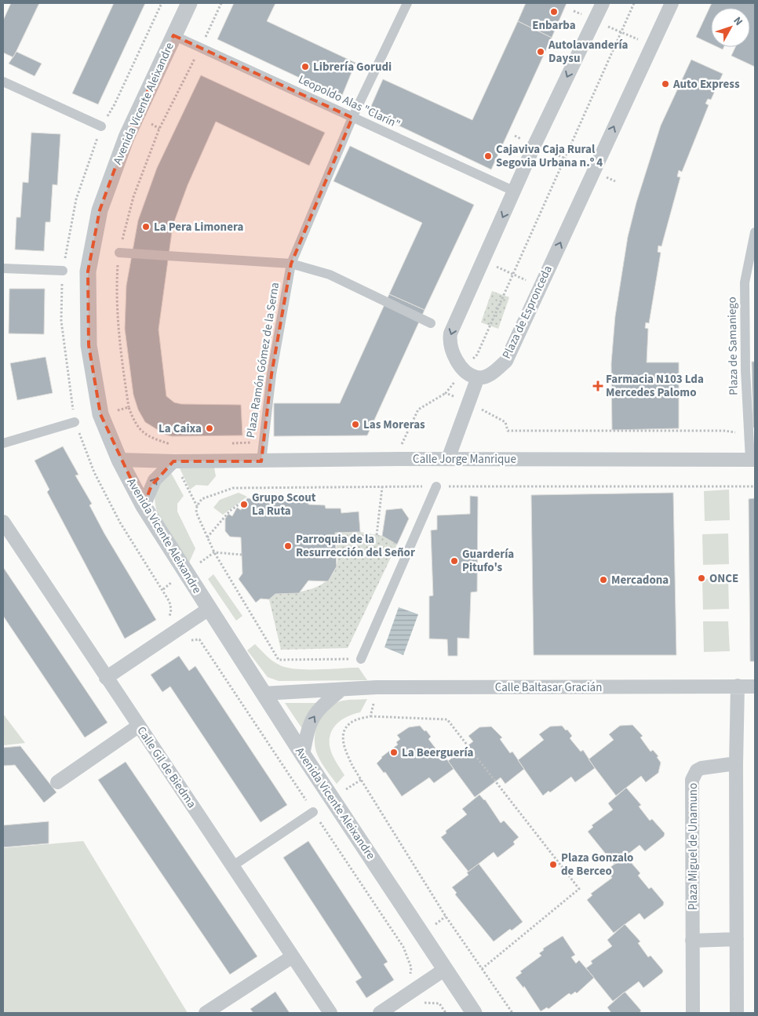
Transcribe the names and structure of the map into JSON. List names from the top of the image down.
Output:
{
  "streets": {
    "street": [
      "Leopoldo Alas \"Clarín\"",
      "Avenida Vicente Aleixandre",
      "Plaza de Espronceda",
      "Plaza de Samaniego",
      "Plaza Ramón Gómez de la Serna",
      "Calle Jorge Manrique",
      "Calle Baltasar Gracián",
      "Calle Gil de Biedma",
      "Plaza Miguel de Unamuno"
    ]
  },
  "crossings": [
    ["Leopoldo Alas \"Clarín\"", "Avenida Vicente Aleixandre"],
    ["Leopoldo Alas \"Clarín\"", "Plaza Ramón Gómez de la Serna"],
    ["Avenida Vicente Aleixandre", "Calle Jorge Manrique"],
    ["Avenida Vicente Aleixandre", "Calle Baltasar Gracián"],
    ["Plaza de Samaniego", "Calle Jorge Manrique"],
    ["Plaza Ramón Gómez de la Serna", "Calle Jorge Manrique"]
  ],
  "places": {
    "other": [
      "Enbarba",
      "Autolavandería Daysu",
      "Librería Gorudi",
      "Auto Express",
      "Cajaviva Caja Rural Segovia Urbana n.º 4",
      "La Pera Limonera",
      "Las Moreras",
      "La Caixa",
      "Grupo Scout La Ruta",
      "Parroquia de la Resurrección del Señor",
      "Guardería Pitufo's",
      "ONCE",
      "Mercadona",
      "La Beerguería",
      "Plaza Gonzalo de Berceo"
    ],
    "health": ["Farmacia N103 Lda Mercedes Palomo"]
  },
  "north": "top right"
}
